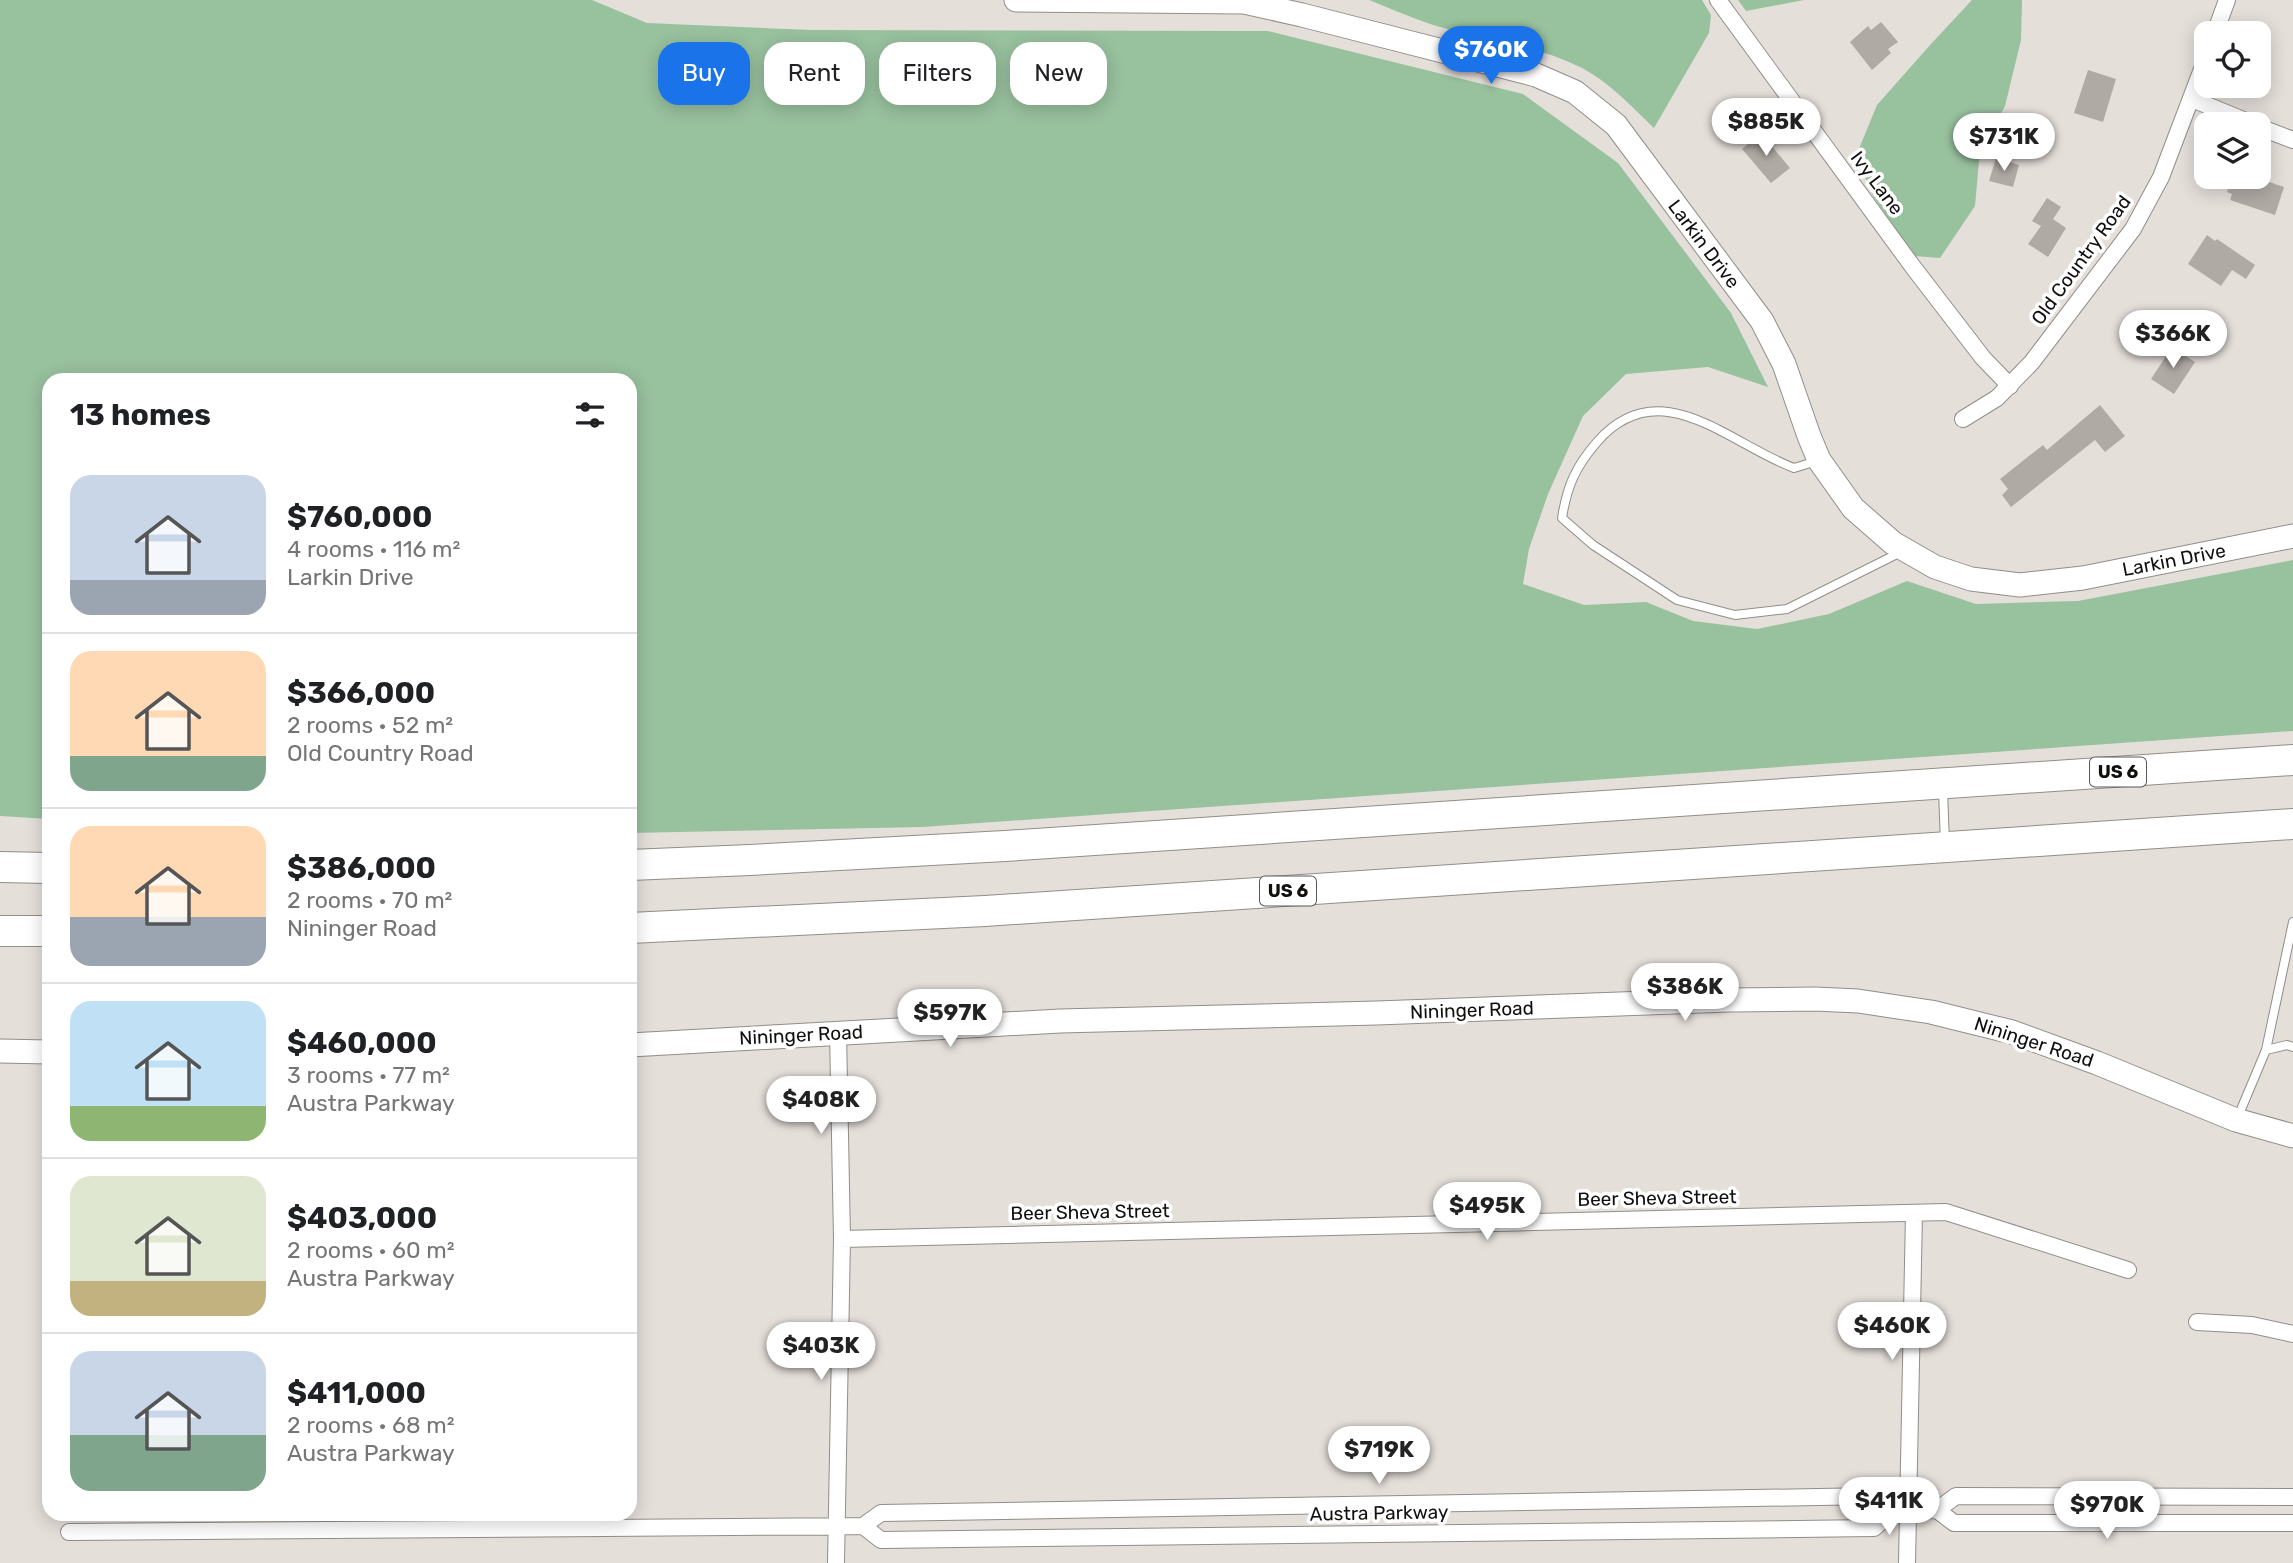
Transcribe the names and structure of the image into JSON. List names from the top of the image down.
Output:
{
  "streets": {
    "highway": ["US 6"],
    "street": [
      "Ivy Lane",
      "Larkin Drive",
      "Old Country Road",
      "Nininger Road",
      "Beer Sheva Street",
      "Austra Parkway"
    ]
  },
  "crossings": [
    ["Ivy Lane", "Old Country Road"]
  ],
  "page": {
    "price": [
      "$760K",
      "$885K",
      "$731K",
      "$366K",
      "$386K",
      "$597K",
      "$408K",
      "$495K",
      "$460K",
      "$403K",
      "$719K",
      "$411K",
      "$970K"
    ],
    "chip": [
      "Buy",
      "Rent",
      "Filters",
      "New"
    ],
    "heading": "13 homes",
    "list": [
      {
        "name": "$760,000",
        "note": "4 rooms · 116 m² · Larkin Drive"
      },
      {
        "name": "$366,000",
        "note": "2 rooms · 52 m² · Old Country Road"
      },
      {
        "name": "$386,000",
        "note": "2 rooms · 70 m² · Nininger Road"
      },
      {
        "name": "$460,000",
        "note": "3 rooms · 77 m² · Austra Parkway"
      },
      {
        "name": "$403,000",
        "note": "2 rooms · 60 m² · Austra Parkway"
      },
      {
        "name": "$411,000",
        "note": "2 rooms · 68 m² · Austra Parkway"
      }
    ]
  }
}
